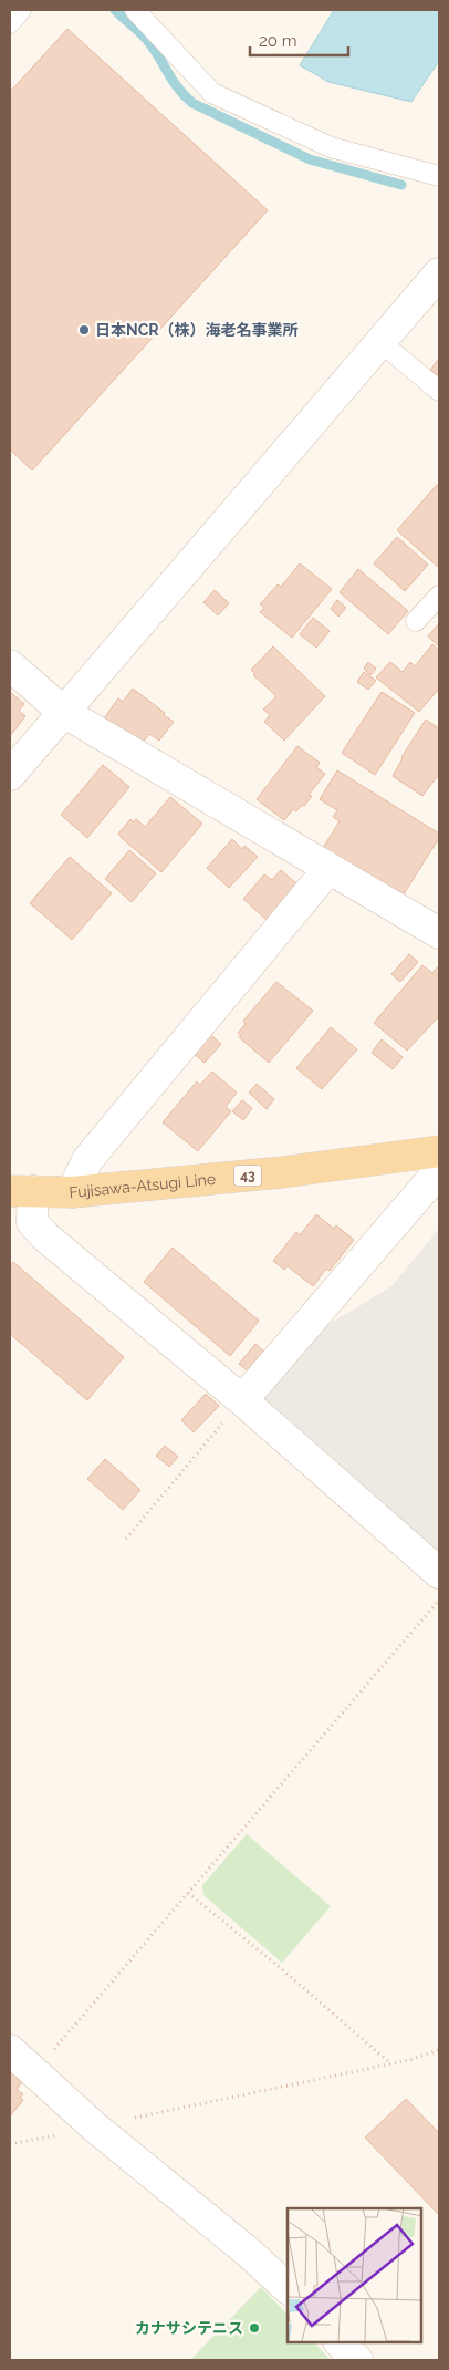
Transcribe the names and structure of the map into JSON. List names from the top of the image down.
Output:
{
  "streets": {
    "main road": ["43", "Fujisawa-Atsugi Line"]
  },
  "places": ["日本NCR（株）海老名事業所", "カナサシテニス"],
  "scale_bar": "20 m"
}
